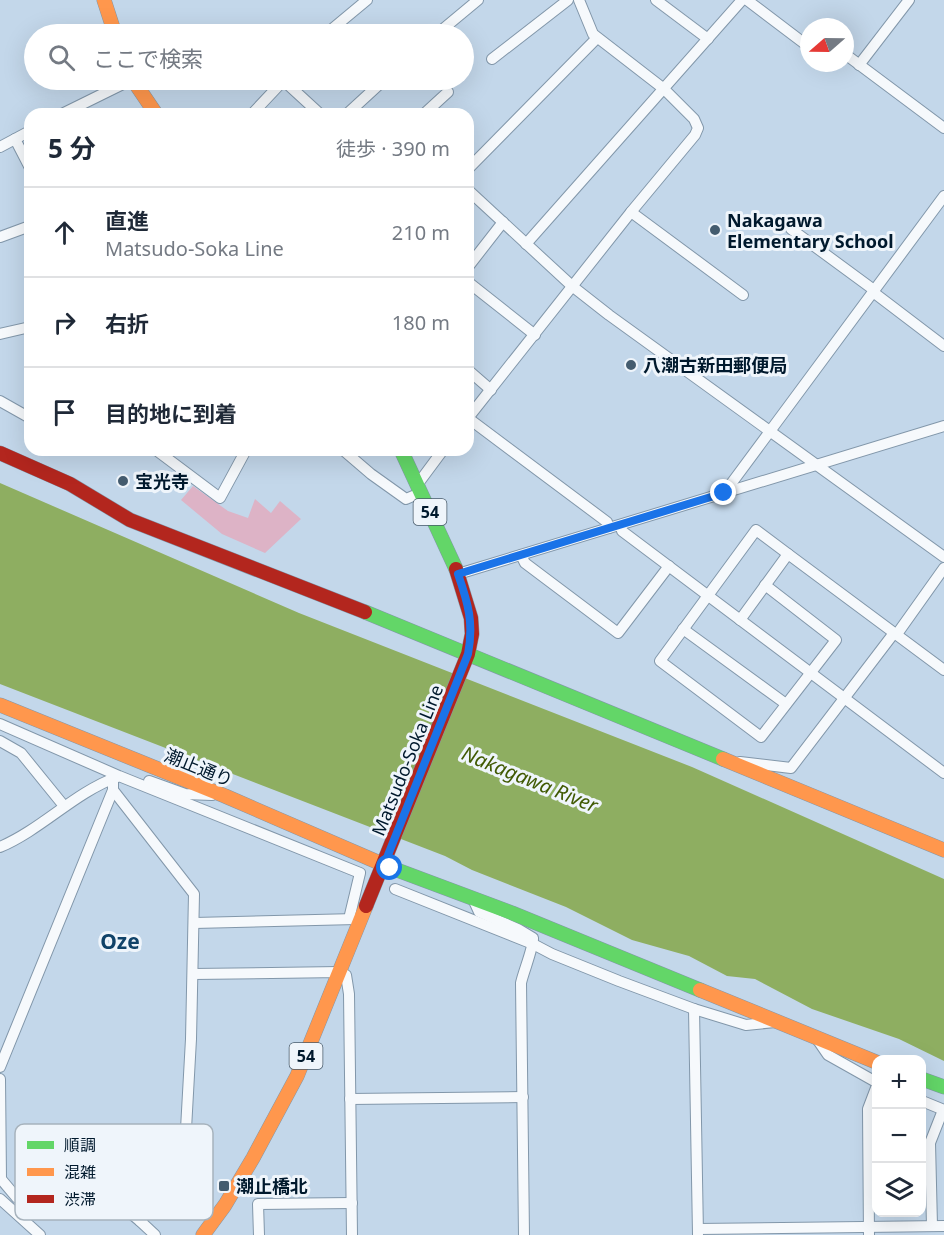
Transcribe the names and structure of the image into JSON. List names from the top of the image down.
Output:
{
  "streets": {
    "street": ["54", "Matsudo-Soka Line", "潮止通り"]
  },
  "crossings": [
    ["Matsudo-Soka Line", "潮止通り"]
  ],
  "districts": ["Oze"],
  "water": ["Nakagawa River"],
  "places": {
    "other": ["Nakagawa Elementary School", "八潮古新田郵便局", "宝光寺"],
    "transit": ["潮止橋北"]
  },
  "legend": ["順調", "混雑", "渋滞"],
  "north": "left",
  "page": {
    "search": "ここで検索",
    "heading": ["5 分", "徒歩 · 390 m"],
    "list": [
      ["直進", "Matsudo-Soka Line", "210 m"],
      ["右折", "180 m"],
      "目的地に到着"
    ],
    "map_buttons": ["+", "−"]
  }
}
